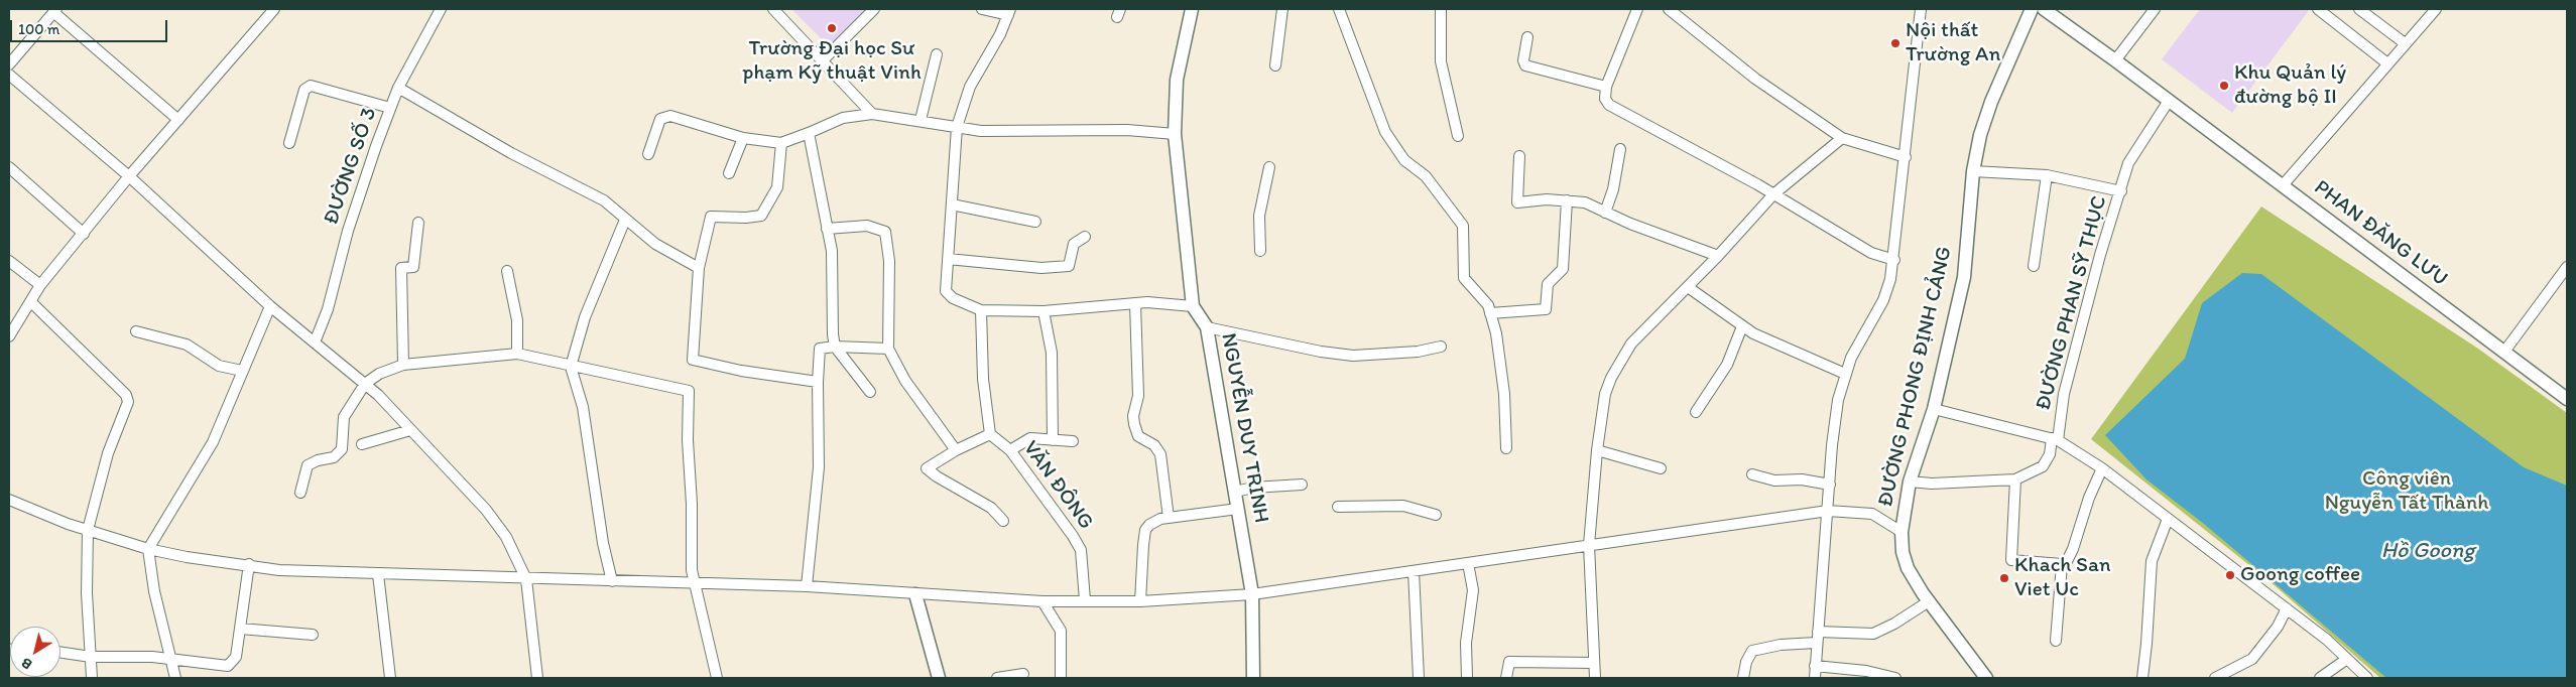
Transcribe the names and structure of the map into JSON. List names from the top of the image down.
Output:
{
  "streets": {
    "street": [
      "ĐƯỜNG SỐ 3",
      "PHAN ĐĂNG LƯU",
      "ĐƯỜNG PHAN SỸ THỤC",
      "ĐƯỜNG PHONG ĐỊNH CẢNG",
      "NGUYỄN DUY TRINH",
      "VĂN ĐÔNG"
    ]
  },
  "crossings": [
    ["PHAN ĐĂNG LƯU", "ĐƯỜNG PHAN SỸ THỤC"]
  ],
  "water": ["Hồ Goong"],
  "parks": ["Công viên Nguyễn Tất Thành"],
  "places": [
    "Trường Đại học Sư phạm Kỹ thuật Vinh",
    "Nội thất Trường An",
    "Khu Quản lý đường bộ II",
    "Goong coffee",
    "Khach San Viet Uc"
  ],
  "scale_bar": "100 m",
  "north": "bottom left"
}
